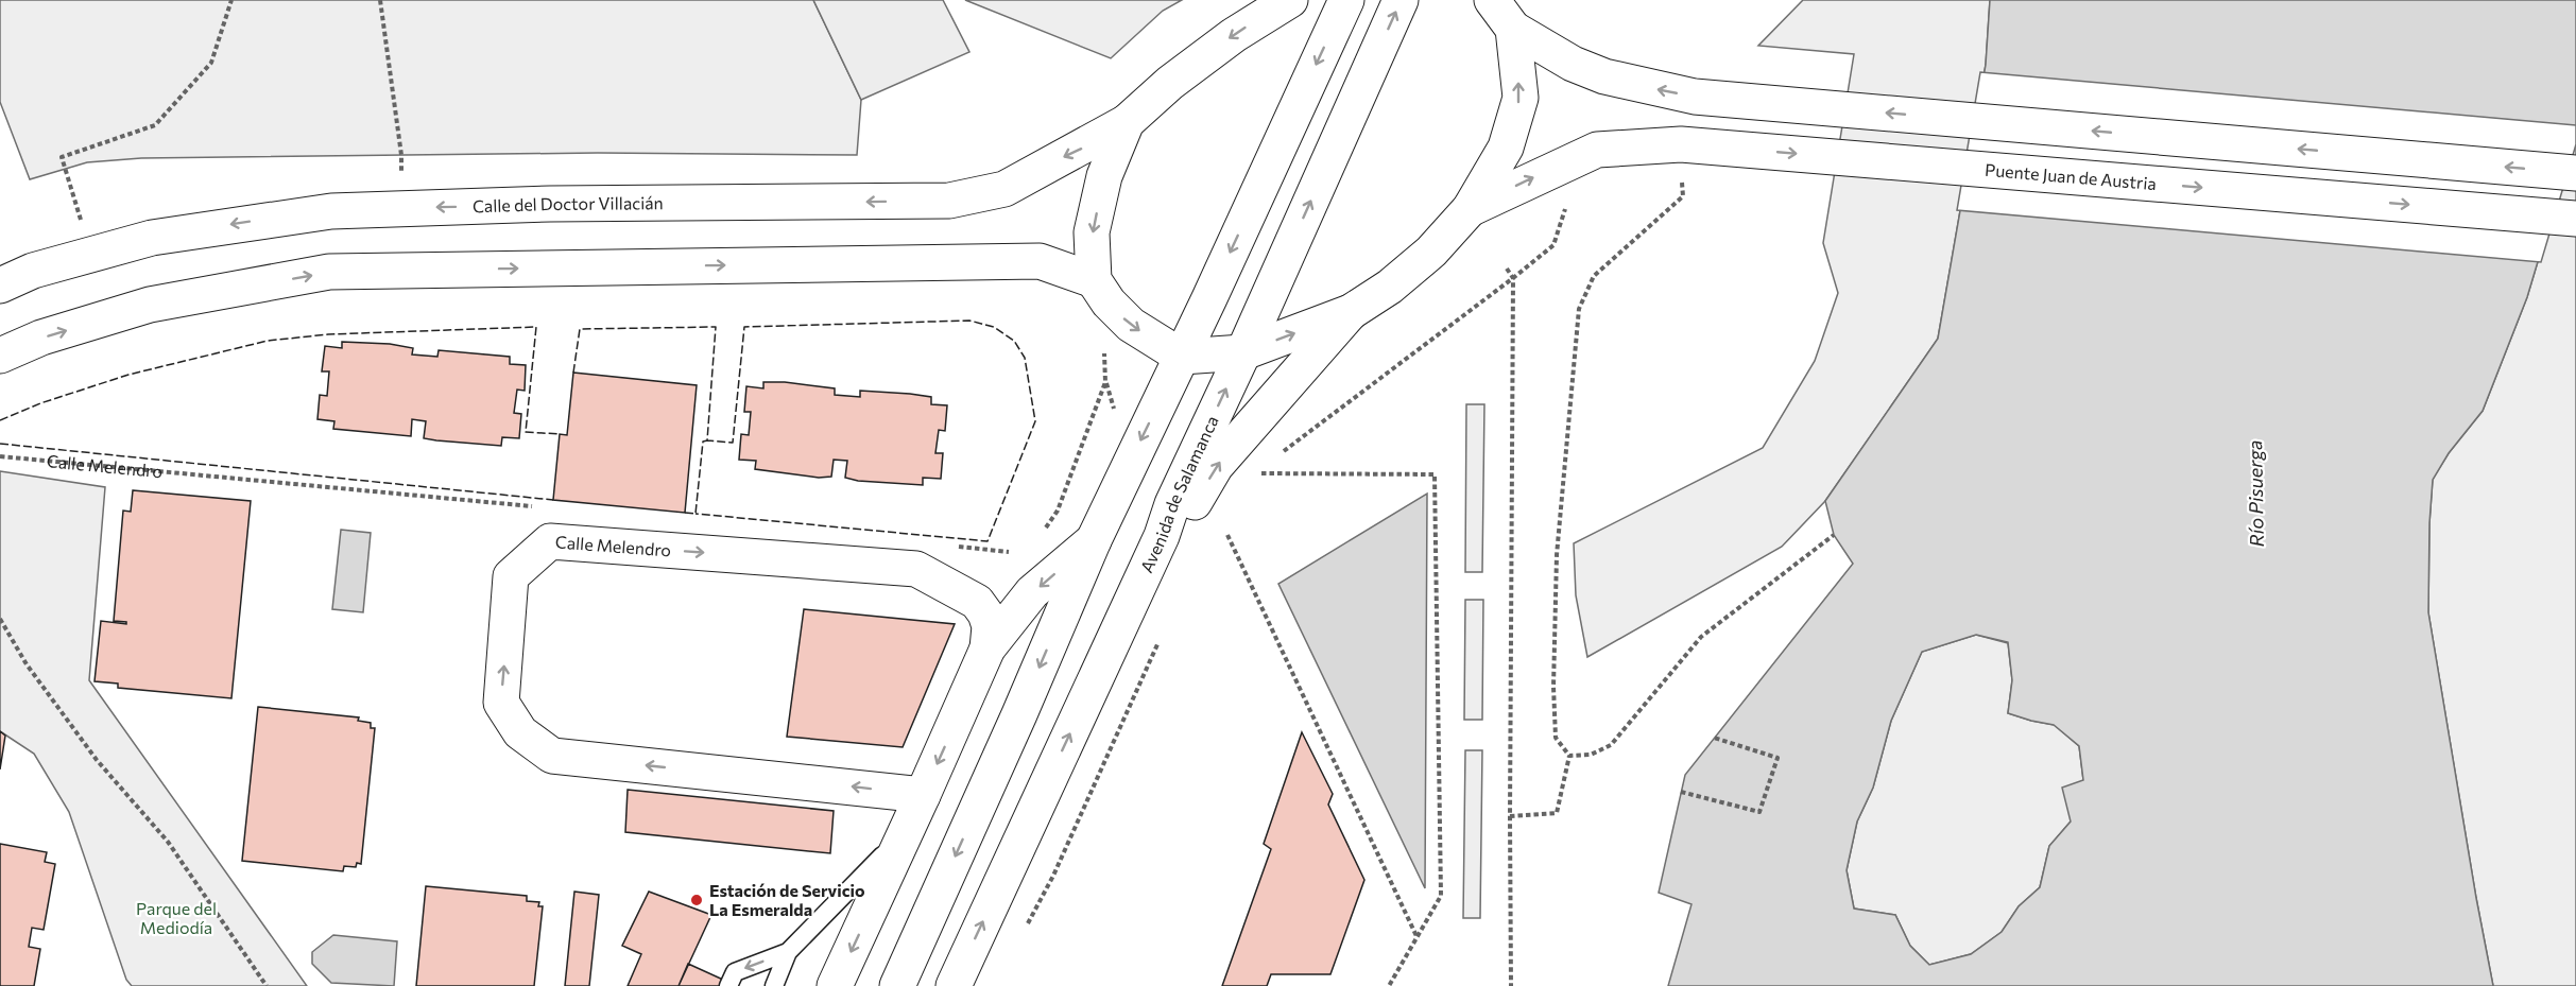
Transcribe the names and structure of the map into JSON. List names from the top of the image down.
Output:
{
  "streets": {
    "main road": [
      "Puente Juan de Austria",
      "Calle del Doctor Villacián",
      "Calle Melendro",
      "Avenida de Salamanca"
    ]
  },
  "water": ["Río Pisuerga"],
  "parks": ["Parque del Mediodía"],
  "places": ["Estación de Servicio La Esmeralda"]
}
